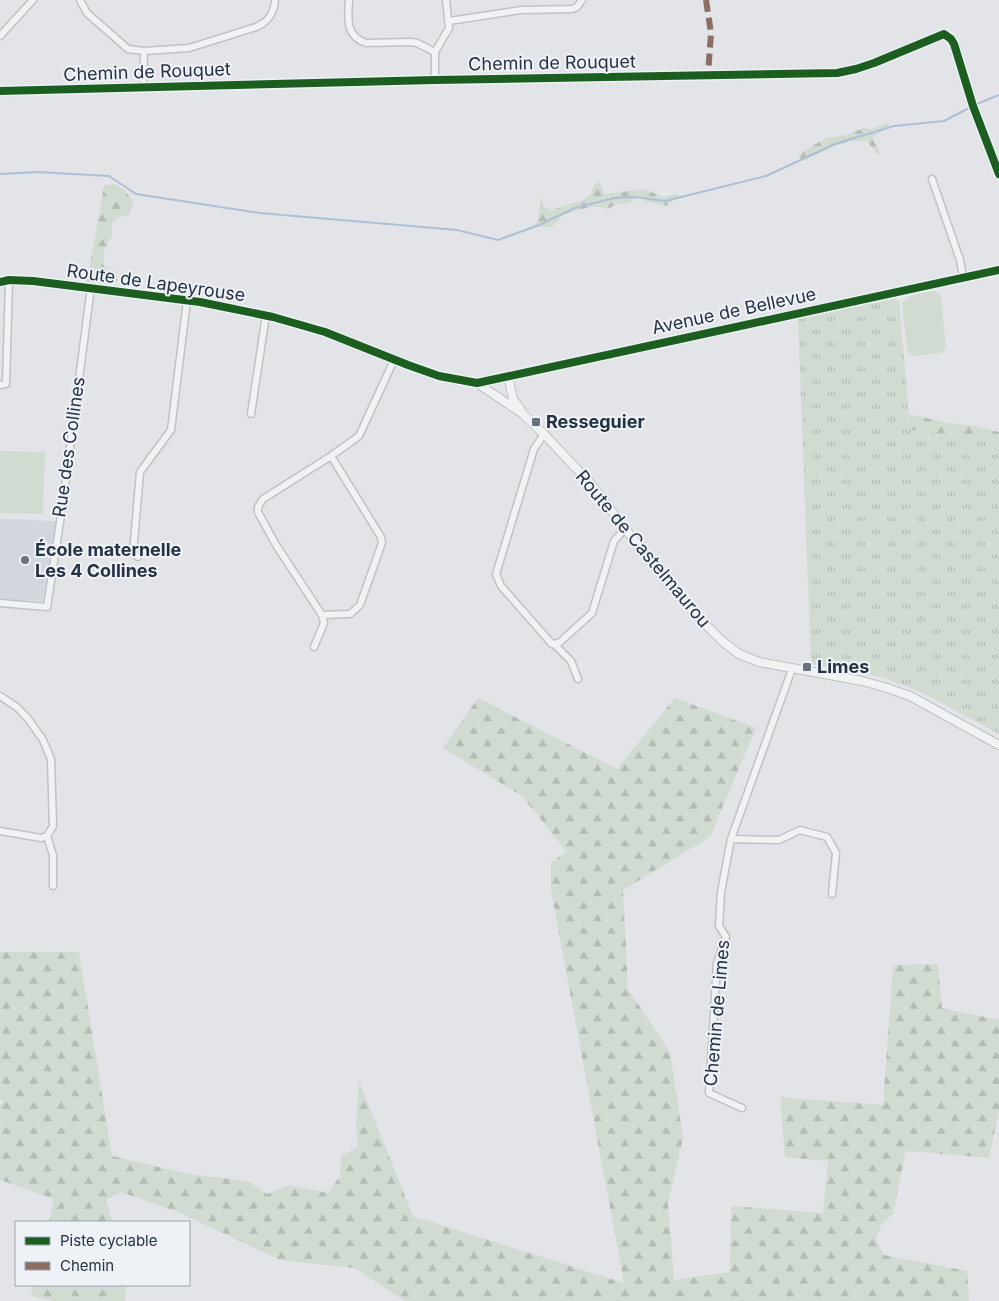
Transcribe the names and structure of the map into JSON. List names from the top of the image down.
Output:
{
  "streets": {
    "street": [
      "Chemin de Rouquet",
      "Route de Lapeyrouse",
      "Avenue de Bellevue",
      "Rue des Collines",
      "Route de Castelmaurou",
      "Chemin de Limes"
    ]
  },
  "crossings": [
    ["Route de Lapeyrouse", "Avenue de Bellevue"],
    ["Route de Lapeyrouse", "Rue des Collines"],
    ["Route de Lapeyrouse", "Route de Castelmaurou"],
    ["Avenue de Bellevue", "Route de Castelmaurou"]
  ],
  "places": {
    "transit": ["Resseguier", "Limes"],
    "other": ["École maternelle Les 4 Collines"]
  },
  "legend": ["Piste cyclable", "Chemin"]
}
